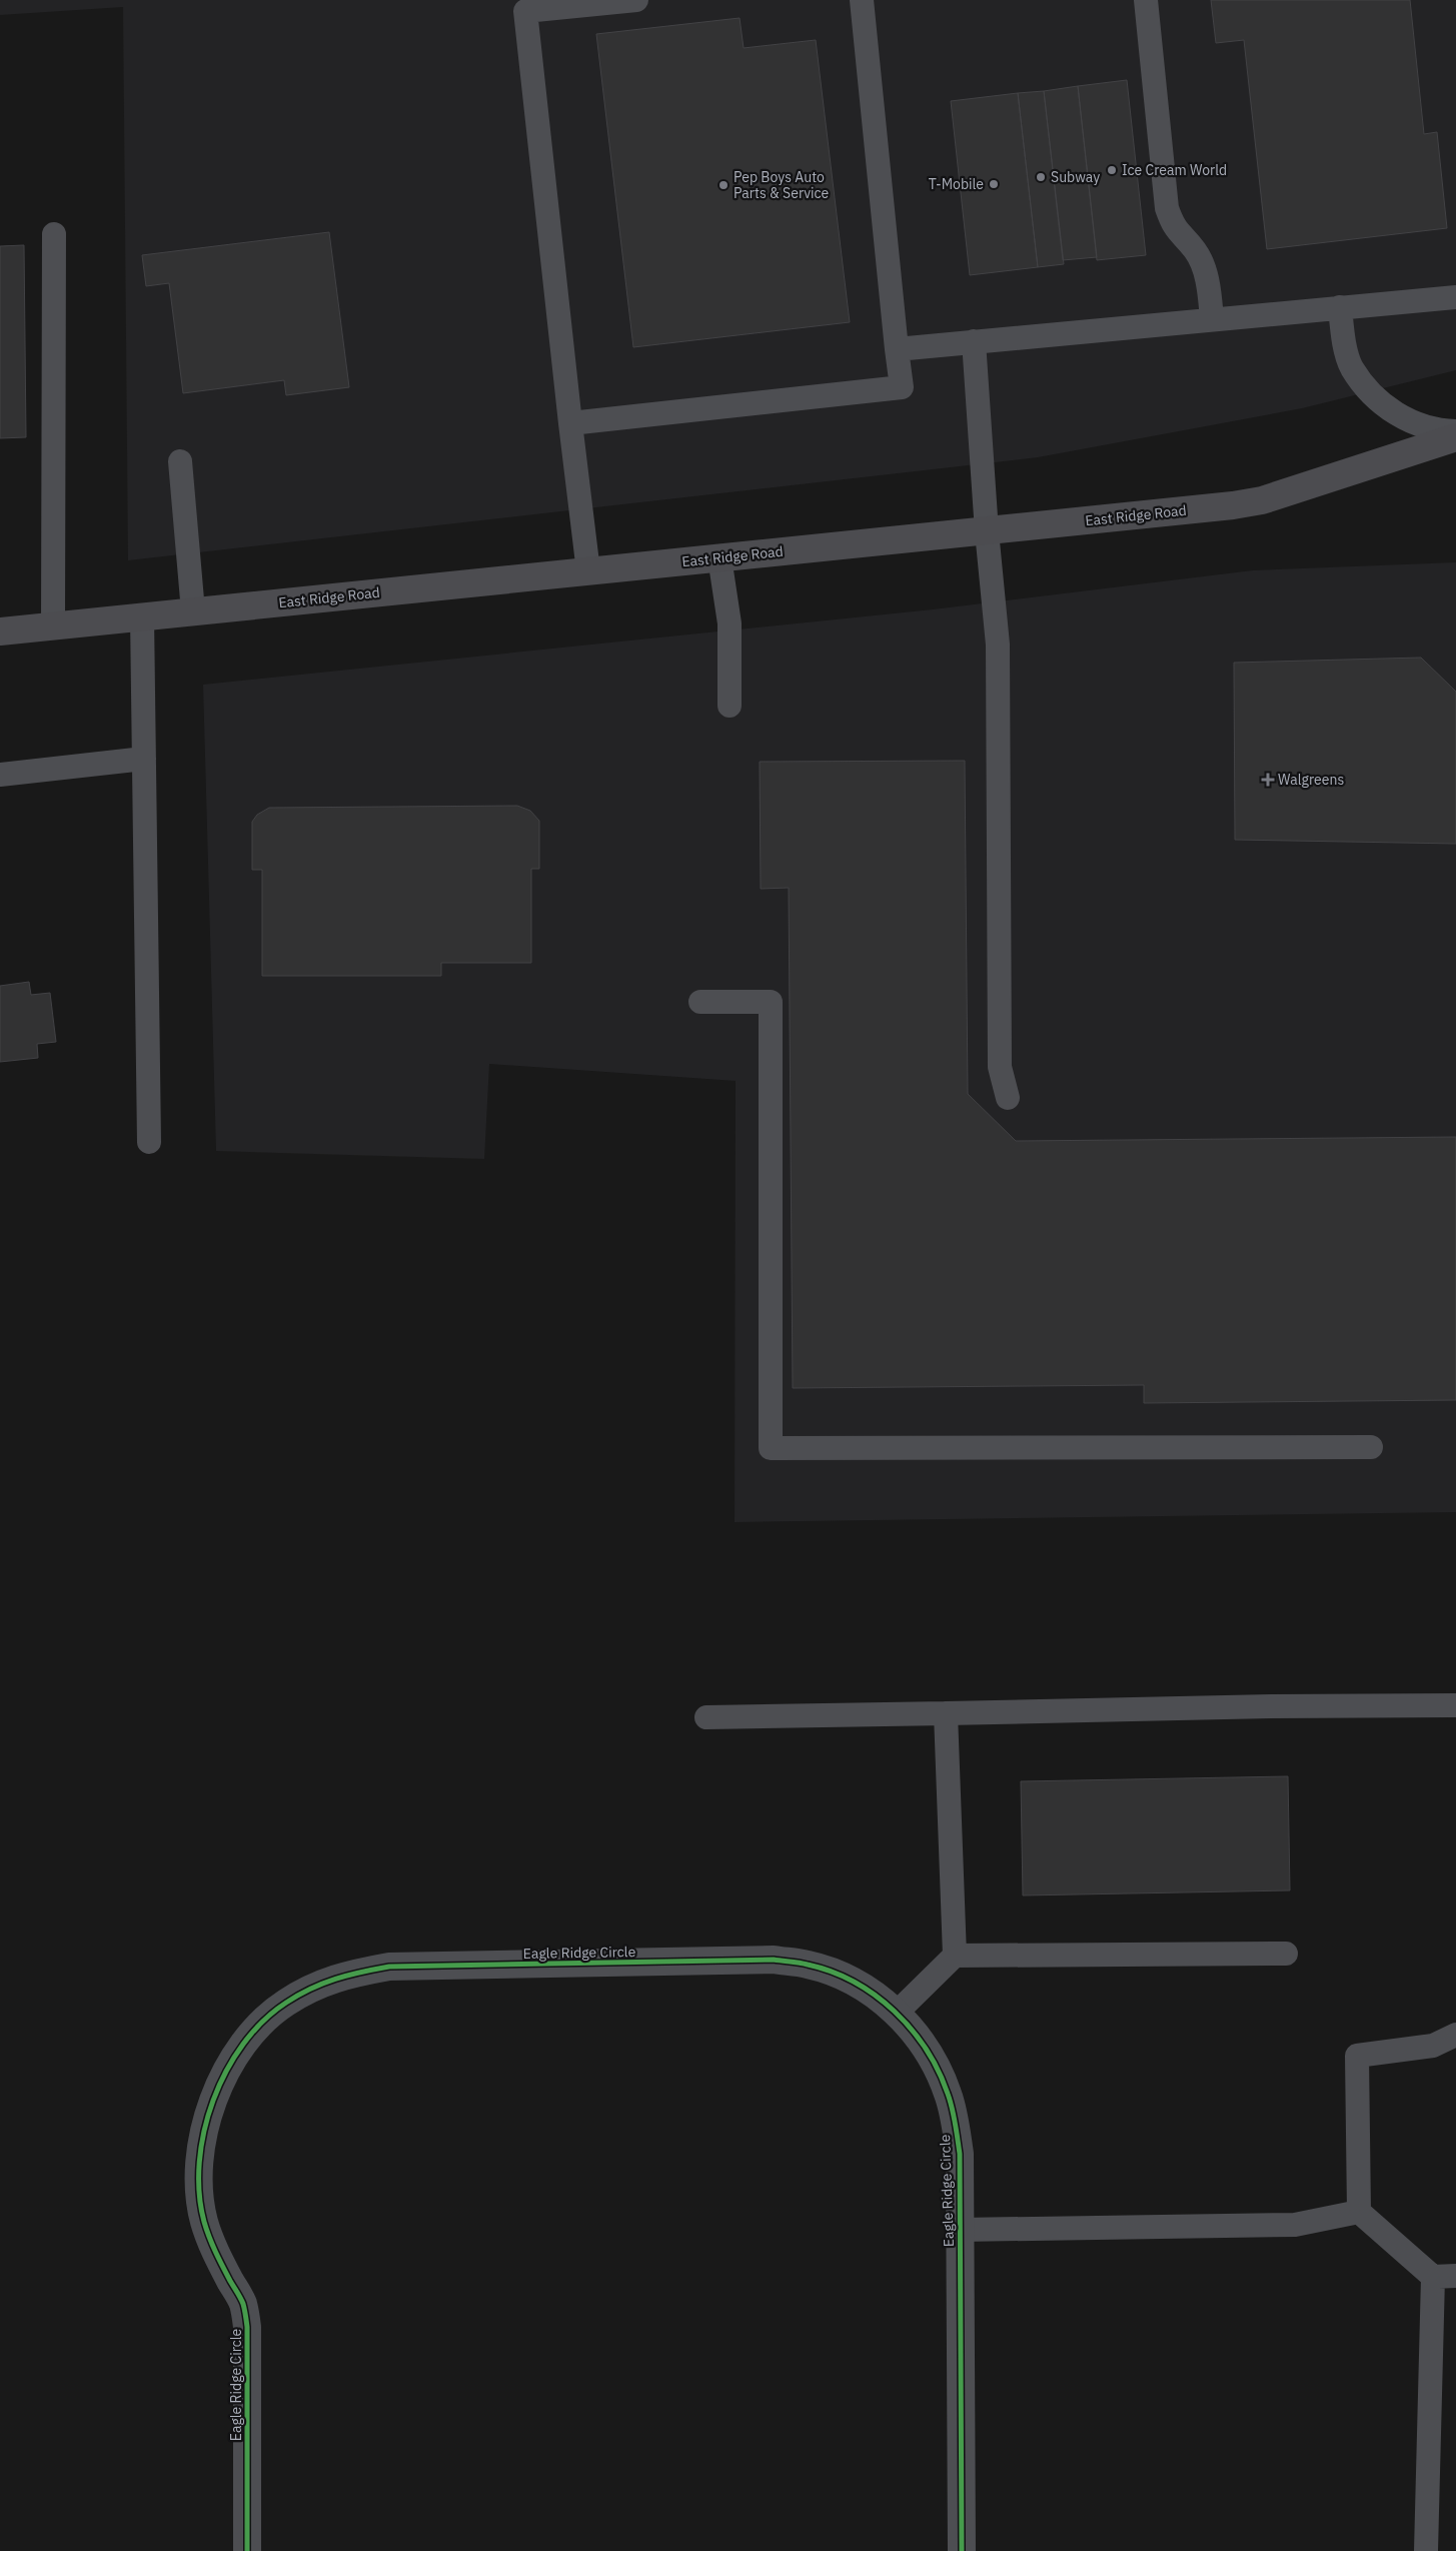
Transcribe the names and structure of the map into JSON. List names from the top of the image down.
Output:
{
  "streets": {
    "main road": ["East Ridge Road"],
    "street": ["Eagle Ridge Circle"]
  },
  "places": {
    "other": [
      "Ice Cream World",
      "Subway",
      "T-Mobile",
      "Pep Boys Auto Parts & Service"
    ],
    "health": ["Walgreens"]
  }
}
